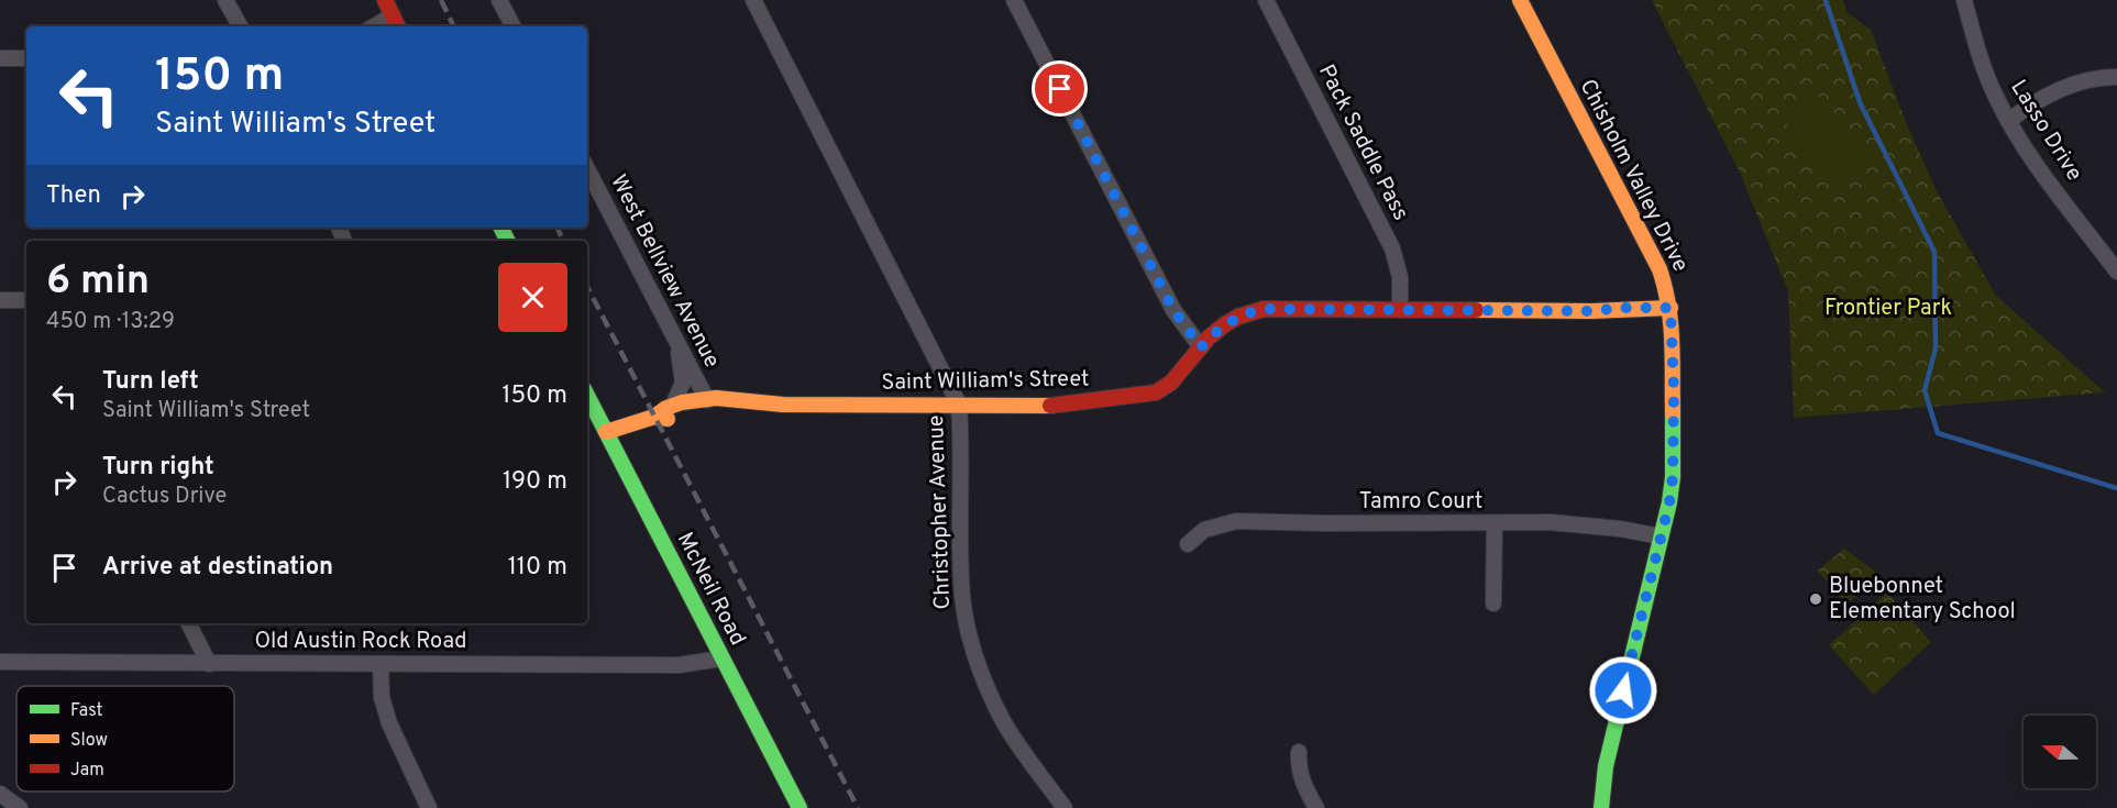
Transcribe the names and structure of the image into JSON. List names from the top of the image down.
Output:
{
  "streets": {
    "street": [
      "Lasso Drive",
      "Pack Saddle Pass",
      "Chisholm Valley Drive",
      "West Bellview Avenue",
      "Saint William's Street",
      "Tamro Court",
      "Christopher Avenue",
      "McNeil Road",
      "Old Austin Rock Road"
    ]
  },
  "crossings": [
    ["Pack Saddle Pass", "Saint William's Street"],
    ["Chisholm Valley Drive", "Saint William's Street"],
    ["Chisholm Valley Drive", "Tamro Court"],
    ["West Bellview Avenue", "Saint William's Street"],
    ["Saint William's Street", "Christopher Avenue"],
    ["Saint William's Street", "McNeil Road"],
    ["McNeil Road", "Old Austin Rock Road"]
  ],
  "parks": ["Frontier Park"],
  "places": ["Bluebonnet Elementary School"],
  "legend": ["Fast", "Slow", "Jam"],
  "north": "left",
  "page": {
    "turn": ["150 m", "Saint William's Street"],
    "then": "Then",
    "heading": ["6 min", "450 m · 13:29"],
    "list": [
      {
        "name": "Turn left",
        "note": "Saint William's Street",
        "value": "150 m"
      },
      {
        "name": "Turn right",
        "note": "Cactus Drive",
        "value": "190 m"
      },
      {
        "name": "Arrive at destination",
        "value": "110 m"
      }
    ]
  }
}
